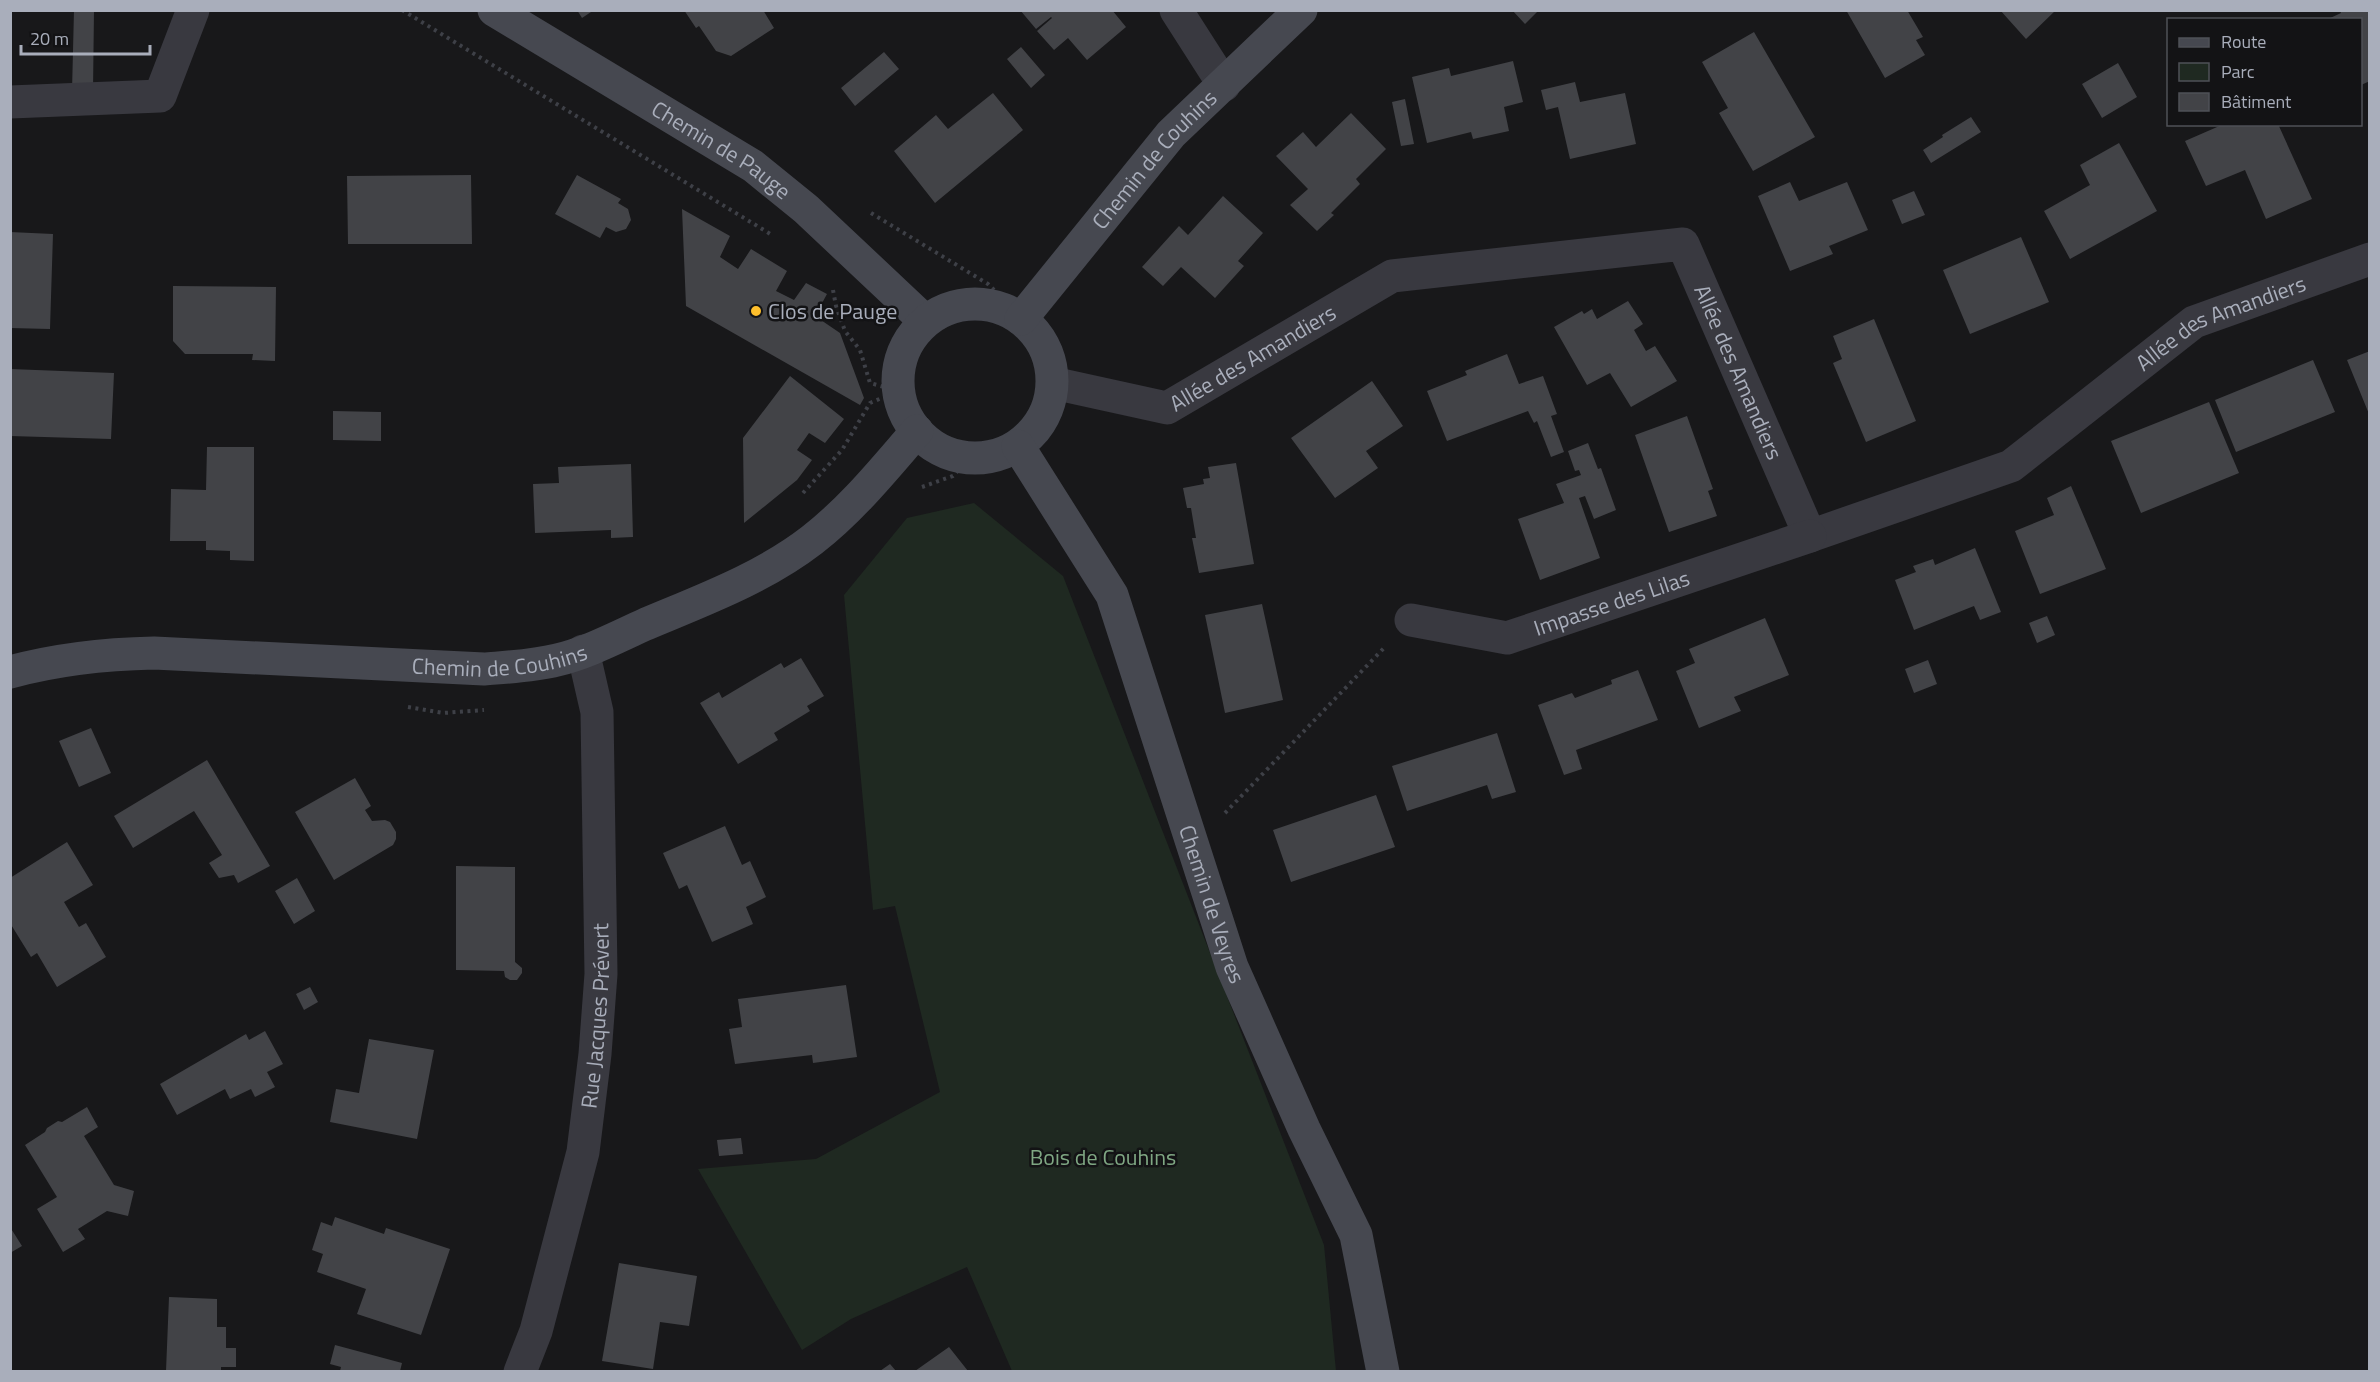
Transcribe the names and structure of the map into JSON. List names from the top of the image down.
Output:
{
  "streets": {
    "street": [
      "Chemin de Pauge",
      "Chemin de Couhins",
      "Allée des Amandiers",
      "Impasse des Lilas",
      "Chemin de Veyres",
      "Rue Jacques Prévert"
    ]
  },
  "crossings": [
    ["Chemin de Pauge", "Chemin de Couhins"],
    ["Chemin de Pauge", "Allée des Amandiers"],
    ["Chemin de Pauge", "Chemin de Veyres"],
    ["Chemin de Couhins", "Allée des Amandiers"],
    ["Chemin de Couhins", "Chemin de Veyres"],
    ["Chemin de Couhins", "Rue Jacques Prévert"],
    ["Allée des Amandiers", "Impasse des Lilas"],
    ["Allée des Amandiers", "Chemin de Veyres"]
  ],
  "parks": ["Bois de Couhins"],
  "places": ["Clos de Pauge"],
  "legend": ["Route", "Parc", "Bâtiment"],
  "scale_bar": "20 m"
}
